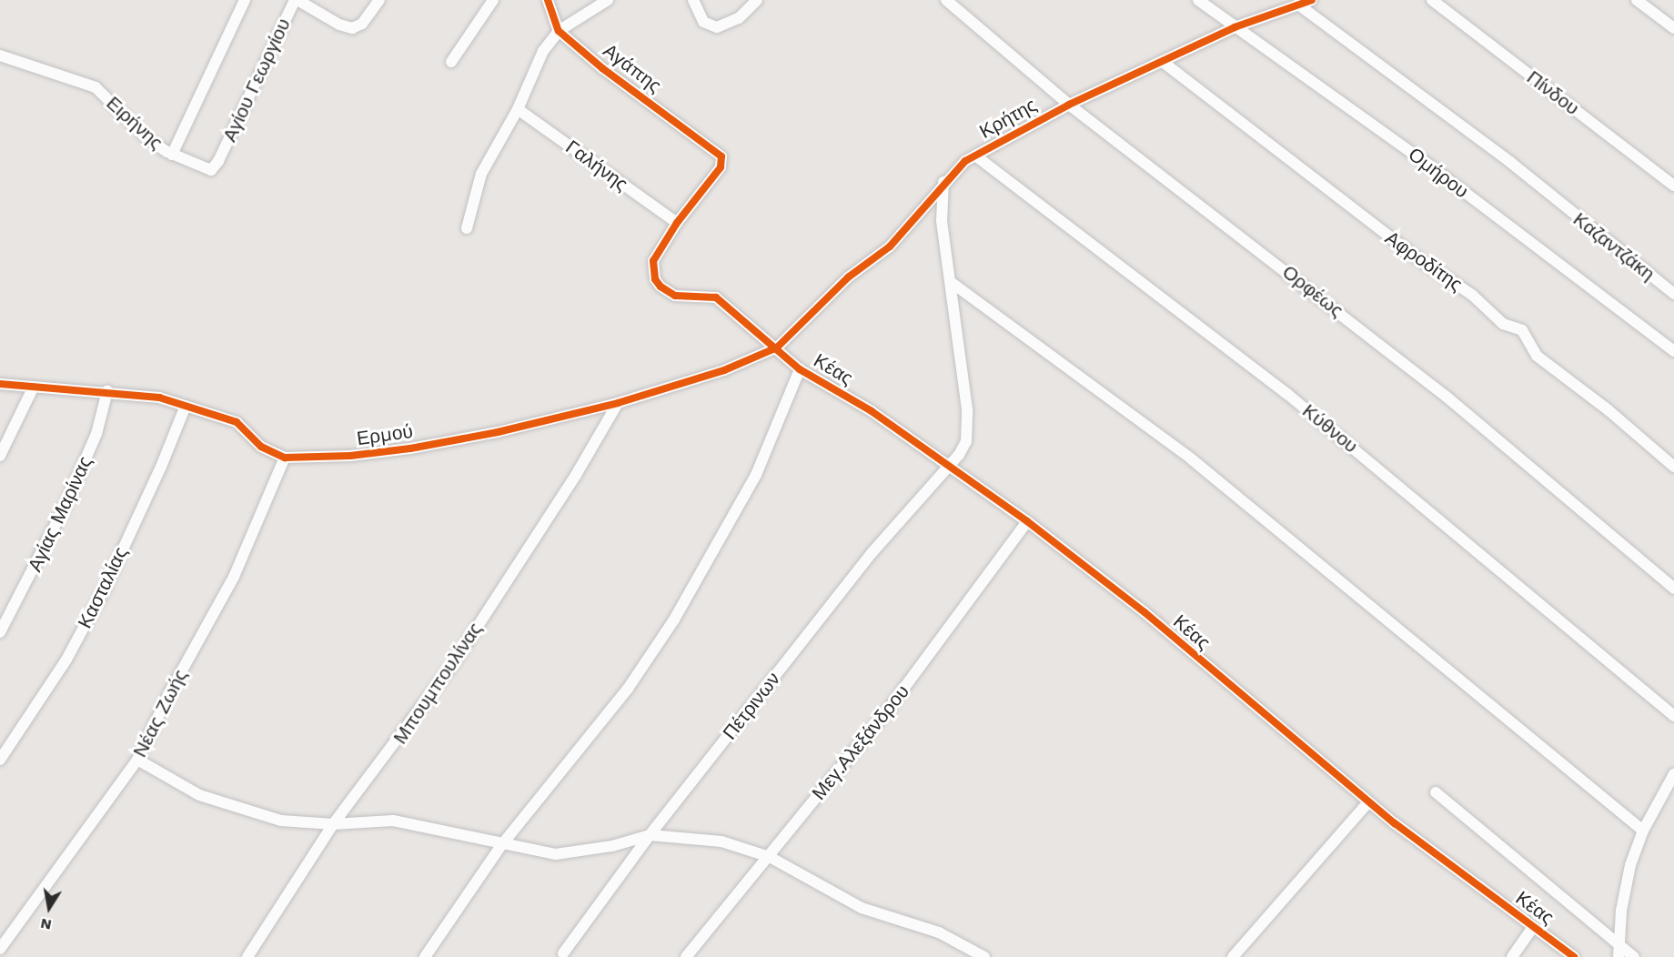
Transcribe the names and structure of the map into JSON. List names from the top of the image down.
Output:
{
  "streets": {
    "street": [
      "Αγάπης",
      "Αγίου Γεωργίου",
      "Πίνδου",
      "Κρήτης",
      "Ειρήνης",
      "Γαλήνης",
      "Ομήρου",
      "Καζαντζάκη",
      "Αφροδίτης",
      "Ορφέως",
      "Κέας",
      "Κύθνου",
      "Ερμού",
      "Αγίας Μαρίνας",
      "Κασταλίας",
      "Μπουμπουλίνας",
      "Πέτρινων",
      "Νέας Ζωής",
      "Μεγ.Αλεξάνδρου"
    ]
  },
  "crossings": [
    ["Αγάπης", "Κέας"],
    ["Αγίου Γεωργίου", "Ειρήνης"],
    ["Κρήτης", "Ομήρου"],
    ["Κρήτης", "Καζαντζάκη"],
    ["Κρήτης", "Αφροδίτης"],
    ["Κρήτης", "Ορφέως"],
    ["Κρήτης", "Κέας"],
    ["Κρήτης", "Κύθνου"],
    ["Κρήτης", "Ερμού"],
    ["Κρήτης", "Πέτρινων"],
    ["Γαλήνης", "Κέας"],
    ["Κέας", "Ερμού"],
    ["Κέας", "Πέτρινων"],
    ["Κέας", "Μεγ.Αλεξάνδρου"],
    ["Ερμού", "Αγίας Μαρίνας"],
    ["Ερμού", "Κασταλίας"],
    ["Ερμού", "Μπουμπουλίνας"],
    ["Ερμού", "Νέας Ζωής"]
  ],
  "north": "bottom"
}
